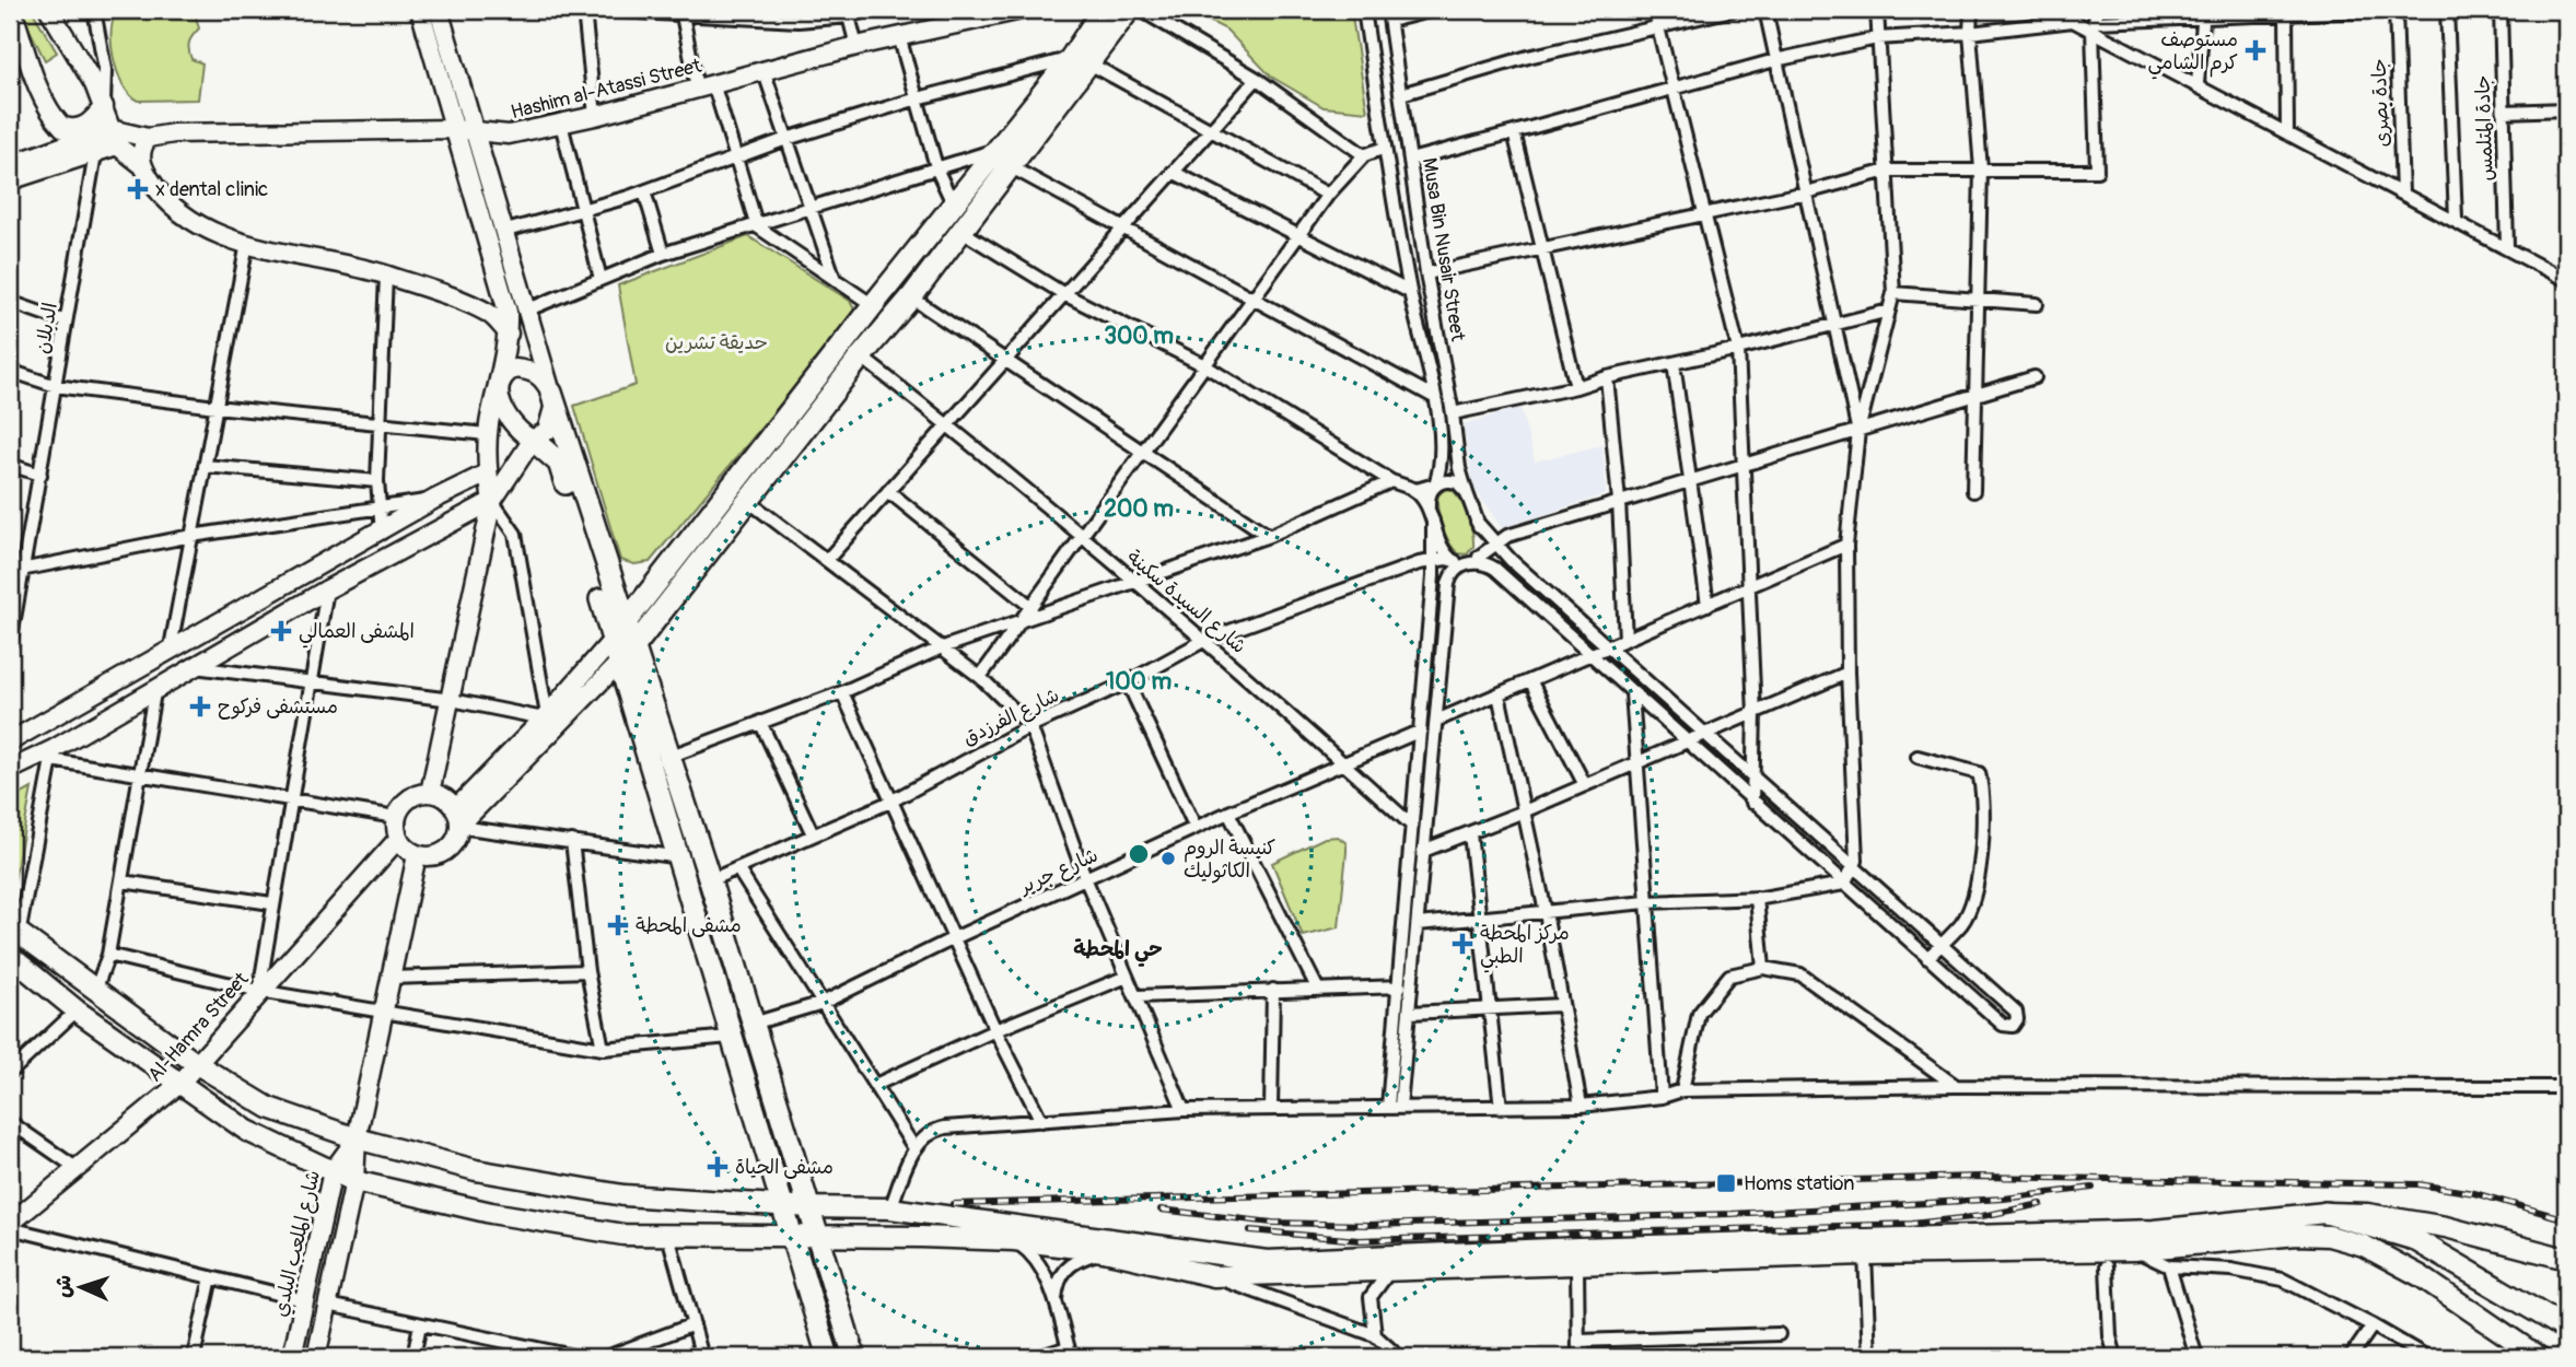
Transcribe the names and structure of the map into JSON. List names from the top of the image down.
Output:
{
  "streets": {
    "main road": ["Hashim al-Atassi Street", "Al-Hamra Street", "شارع الملعب البلدي"],
    "street": [
      "جادة بصرى",
      "جادة المتلمس",
      "Musa Bin Nusair Street",
      "الدبلان",
      "شارع السيدة سكينة",
      "شارع الفرزدق",
      "شارع جرير"
    ]
  },
  "crossings": [
    ["شارع السيدة سكينة", "شارع الفرزدق"],
    ["شارع السيدة سكينة", "شارع جرير"]
  ],
  "districts": ["حي المحطة"],
  "parks": ["حديقة تشرين"],
  "places": {
    "health": [
      "مستوصف كرم الشامي",
      "x dental clinic",
      "المشفى العمالي",
      "مستشفى فركوح",
      "مشفى المحطة",
      "مركز المحطة الطبي",
      "مشفى الحياة"
    ],
    "other": ["كنيسة الروم الكاثوليك"],
    "transit": ["Homs station"]
  },
  "north": "left",
  "rings": ["300 m", "200 m", "100 m"]
}
